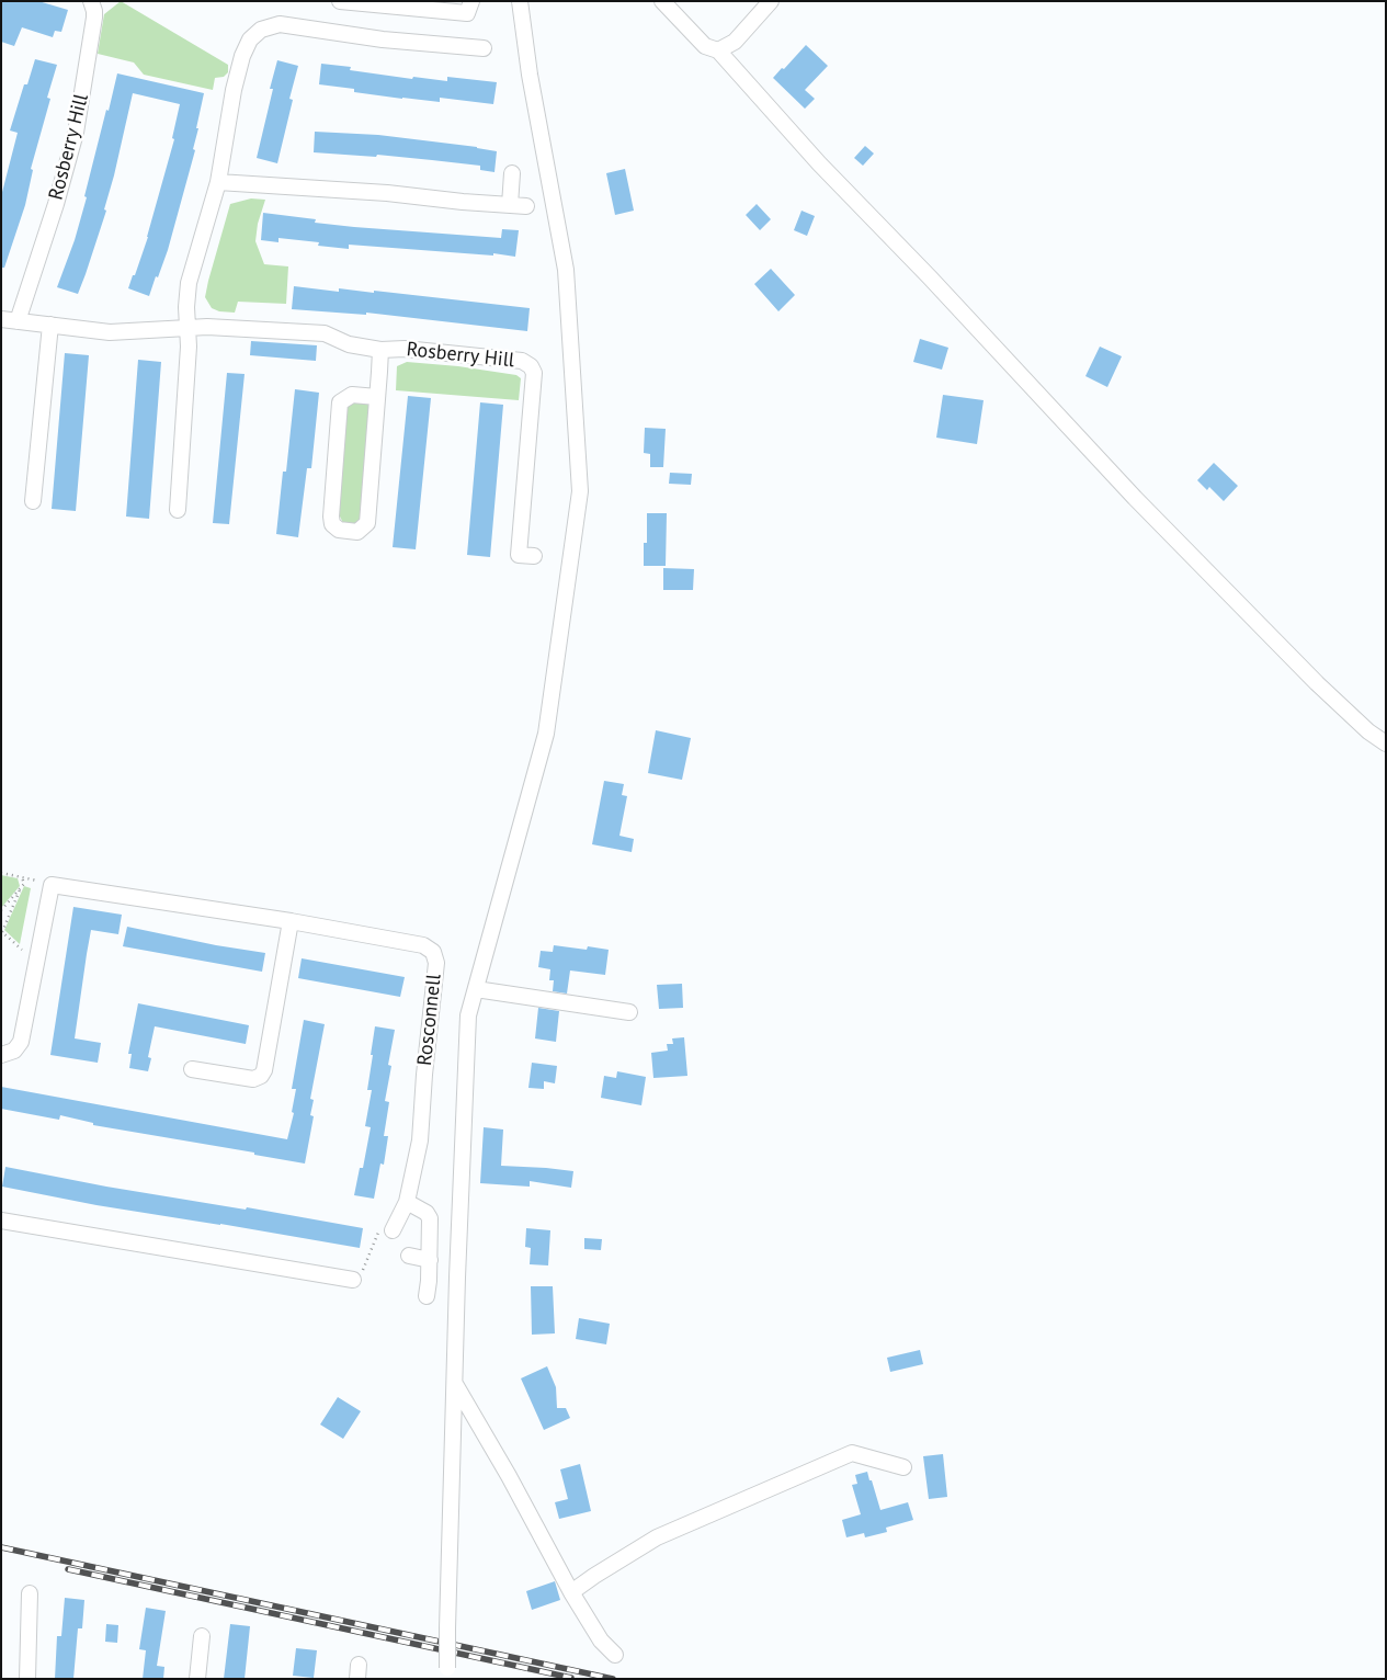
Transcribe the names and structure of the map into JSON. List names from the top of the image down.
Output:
{
  "streets": {
    "street": ["Rosberry Hill", "Rosconnell"]
  }
}
